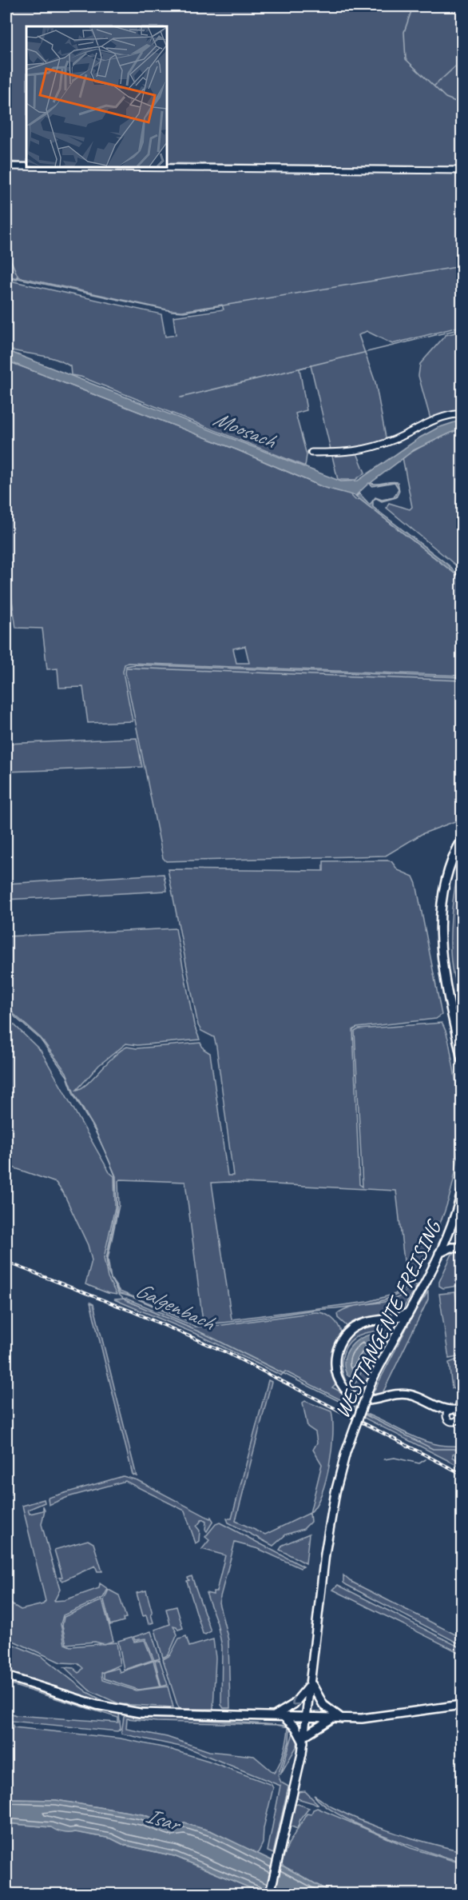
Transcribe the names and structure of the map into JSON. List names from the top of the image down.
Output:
{
  "streets": {
    "main road": ["WESTTANGENTE FREISING"]
  },
  "water": ["Moosach", "Galgenbach", "Isar"]
}
